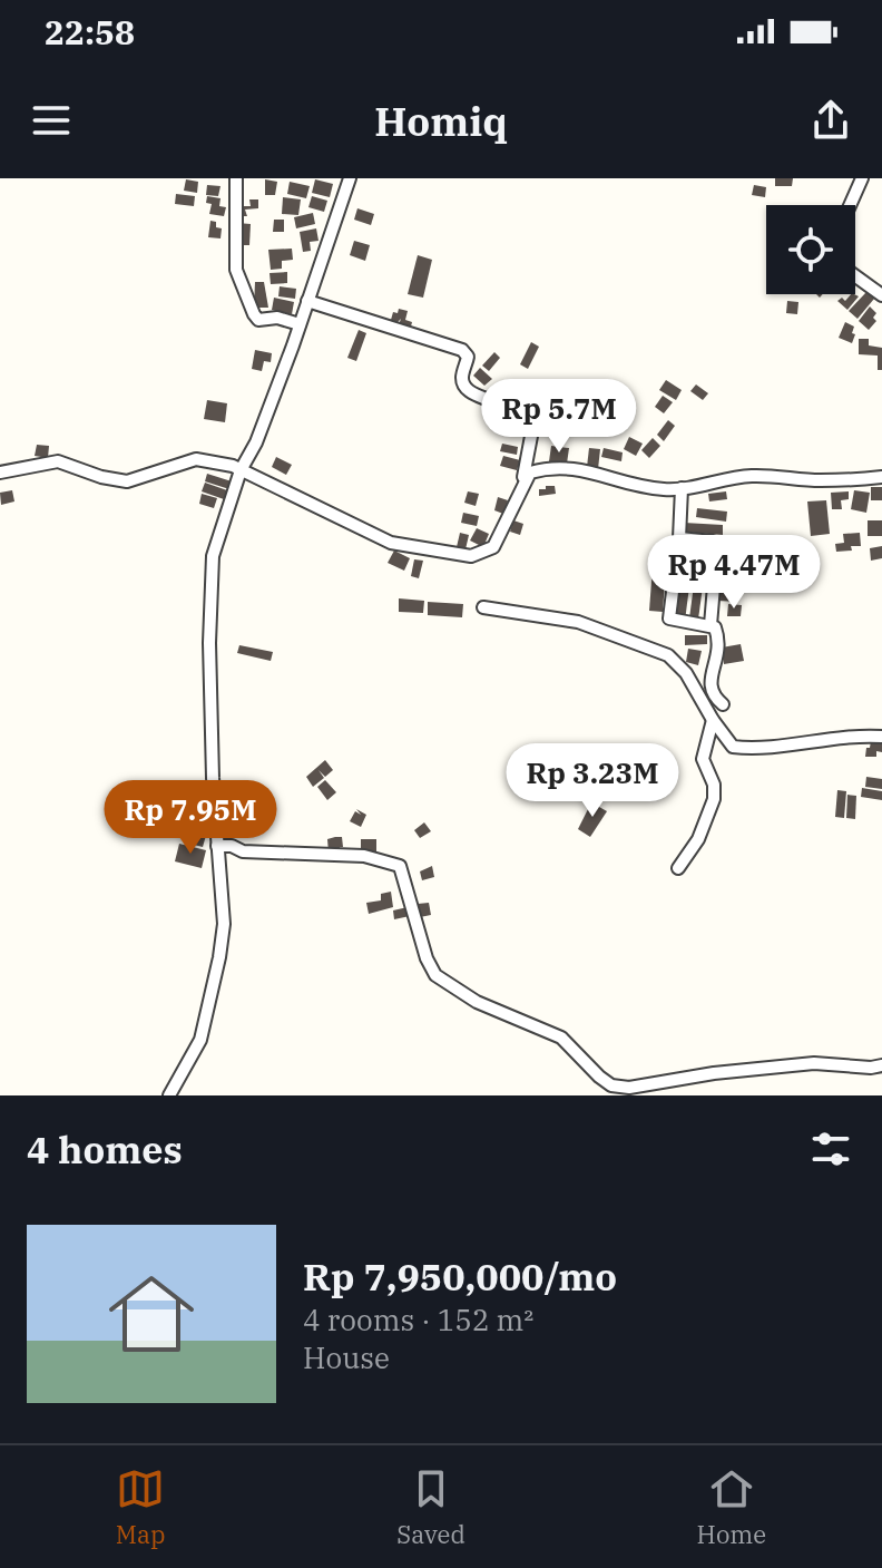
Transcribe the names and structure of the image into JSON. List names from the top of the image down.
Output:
{
  "page": {
    "status": "22:58",
    "header": "Homiq",
    "price": [
      "Rp 5.7M",
      "Rp 4.47M",
      "Rp 3.23M",
      "Rp 7.95M"
    ],
    "heading": "4 homes",
    "list": [
      {
        "name": "Rp 7,950,000/mo",
        "note": "4 rooms · 152 m² · House"
      }
    ],
    "tabs": ["Map", "Saved", "Home"]
  }
}
